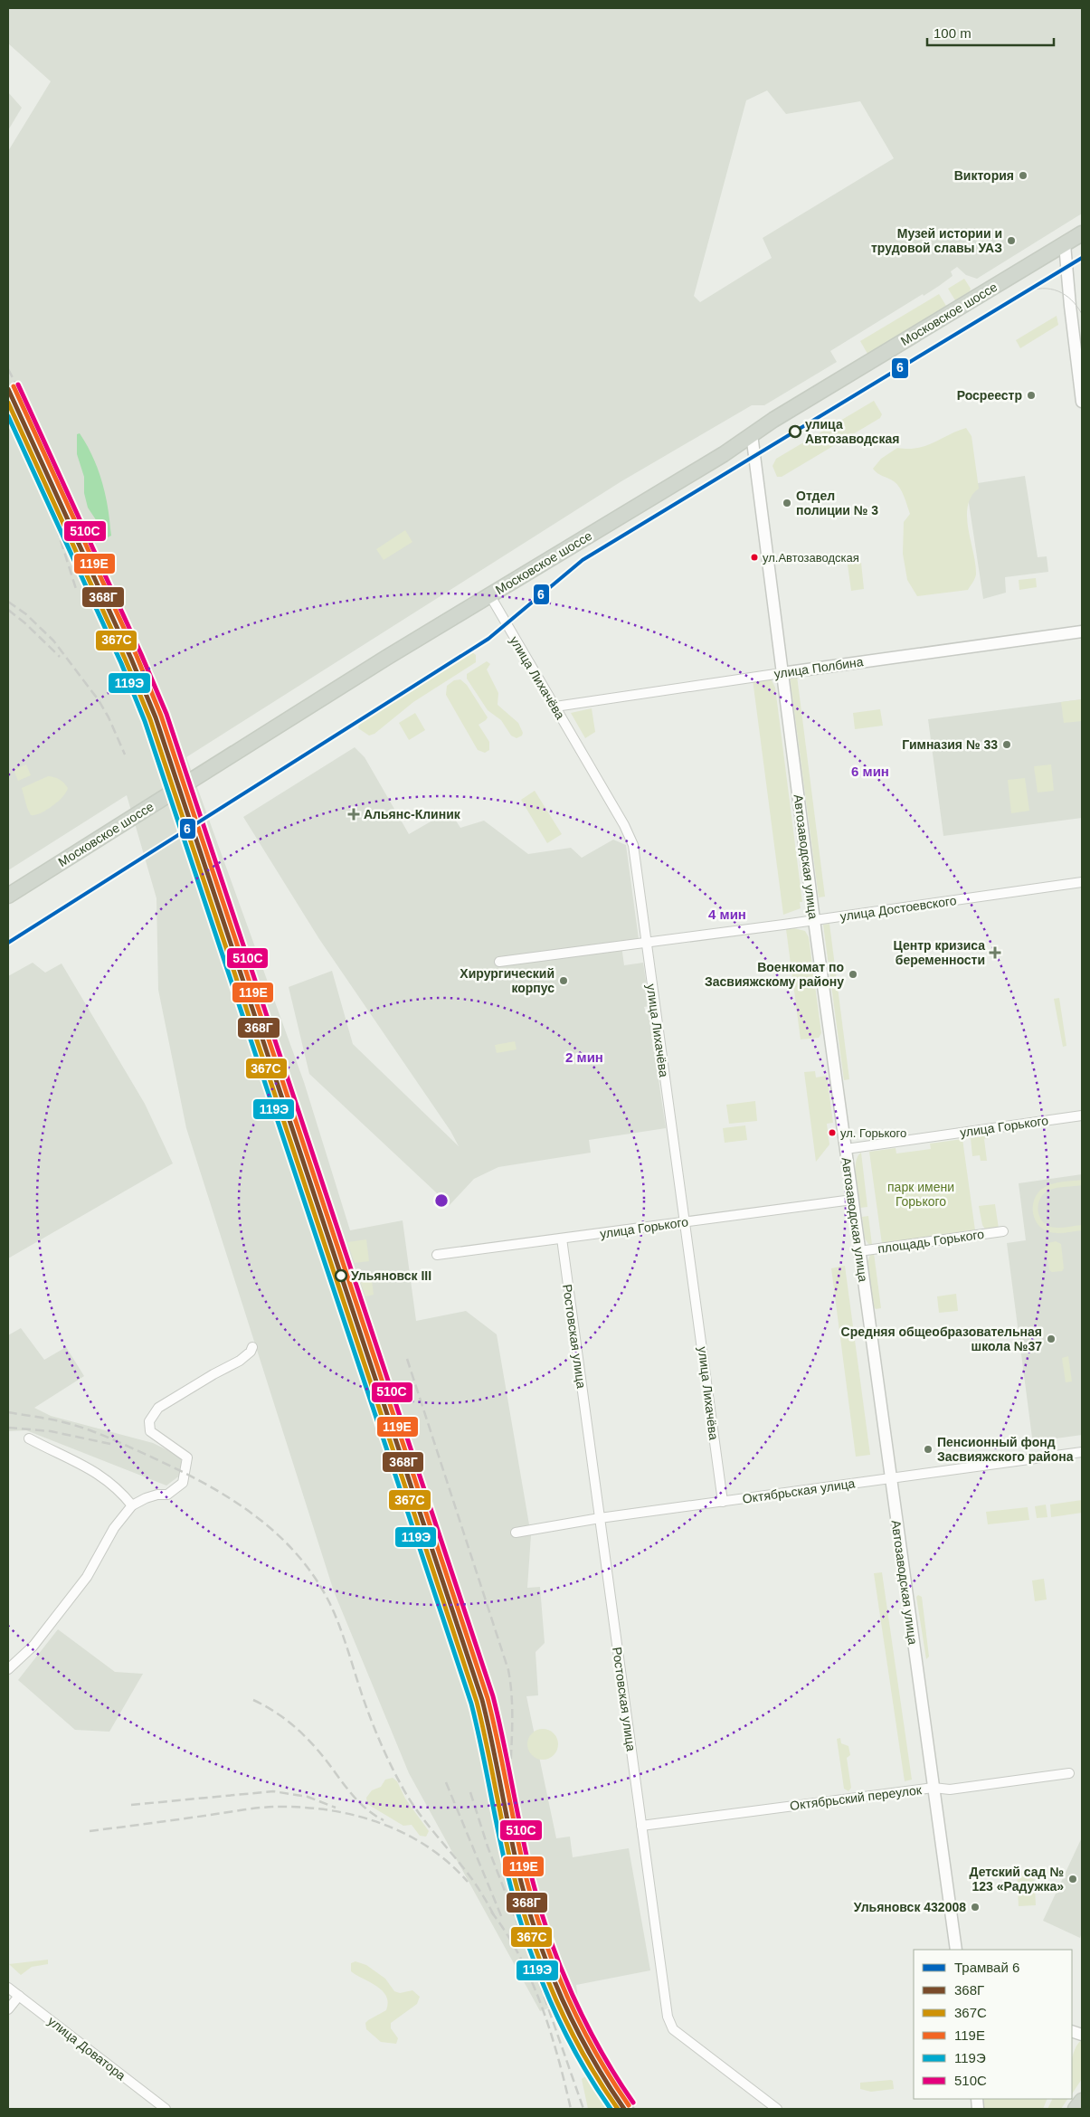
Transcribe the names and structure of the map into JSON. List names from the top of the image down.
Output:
{
  "streets": {
    "main road": ["Московское шоссе"],
    "street": [
      "улица Полбина",
      "улица Лихачёва",
      "Автозаводская улица",
      "улица Достоевского",
      "улица Горького",
      "площадь Горького",
      "Ростовская улица",
      "Октябрьская улица",
      "Октябрьский переулок",
      "улица Доватора"
    ]
  },
  "crossings": [
    ["Московское шоссе", "улица Лихачёва"],
    ["Московское шоссе", "Автозаводская улица"],
    ["улица Полбина", "улица Лихачёва"],
    ["улица Полбина", "Автозаводская улица"],
    ["улица Лихачёва", "улица Достоевского"],
    ["улица Лихачёва", "улица Горького"],
    ["улица Лихачёва", "Октябрьская улица"],
    ["Автозаводская улица", "улица Достоевского"],
    ["Автозаводская улица", "улица Горького"],
    ["Автозаводская улица", "площадь Горького"],
    ["Автозаводская улица", "Октябрьская улица"],
    ["Автозаводская улица", "Октябрьский переулок"],
    ["улица Горького", "Ростовская улица"],
    ["Ростовская улица", "Октябрьская улица"],
    ["Ростовская улица", "Октябрьский переулок"]
  ],
  "parks": ["парк имени Горького"],
  "places": {
    "other": [
      "Виктория",
      "Музей истории и трудовой славы УАЗ",
      "Росреестр",
      "улица Автозаводская",
      "Отдел полиции № 3",
      "ул.Автозаводская",
      "Гимназия № 33",
      "Военкомат по Засвияжскому району",
      "Хирургический корпус",
      "ул. Горького",
      "Ульяновск III",
      "Средняя общеобразовательная школа №37",
      "Пенсионный фонд Засвияжского района",
      "Детский сад № 123 «Радужка»",
      "Ульяновск 432008"
    ],
    "health": ["Альянс-Клиник", "Центр кризиса беременности"]
  },
  "lines": [
    "tram line 6",
    "transit line 510С",
    "transit line 119Е",
    "transit line 368Г",
    "transit line 367С",
    "transit line 119Э"
  ],
  "legend": [
    "Трамвай 6",
    "368Г",
    "367С",
    "119Е",
    "119Э",
    "510С"
  ],
  "scale_bar": "100 m",
  "rings": ["6 мин", "4 мин", "2 мин"]
}
